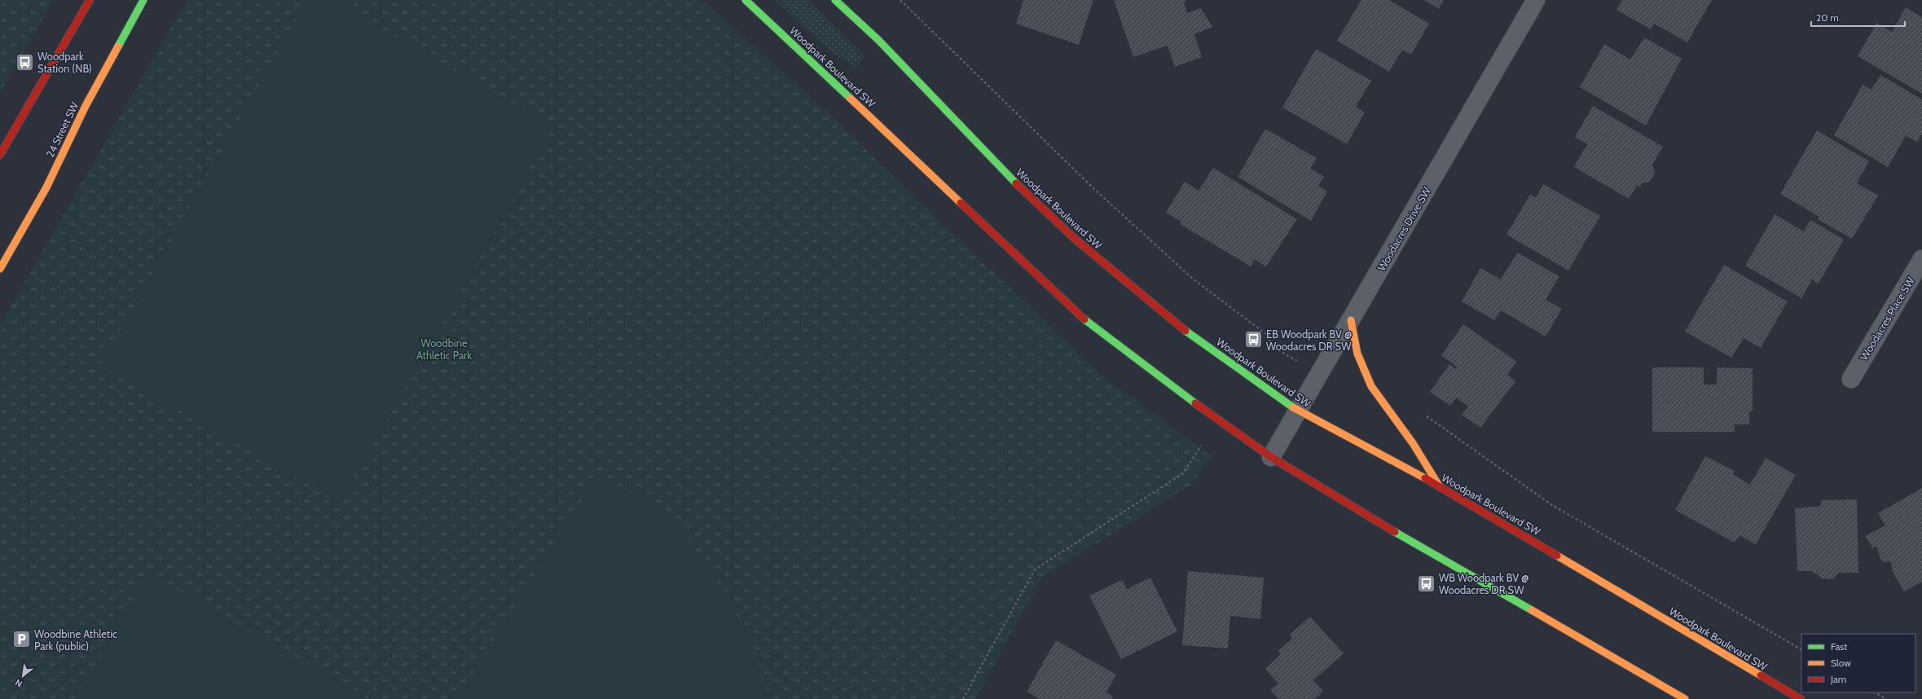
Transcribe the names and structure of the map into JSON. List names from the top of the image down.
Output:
{
  "streets": {
    "street": [
      "Woodpark Boulevard SW",
      "24 Street SW",
      "Woodacres Drive SW",
      "Woodacres Place SW"
    ]
  },
  "crossings": [
    ["Woodpark Boulevard SW", "Woodacres Drive SW"]
  ],
  "parks": ["Woodbine Athletic Park"],
  "places": {
    "bus stop": ["Woodpark Station (NB)", "EB Woodpark BV @ Woodacres DR SW", "WB Woodpark BV @ Woodacres DR SW"],
    "parking": ["Woodbine Athletic Park (public)"]
  },
  "legend": ["Fast", "Slow", "Jam"],
  "scale_bar": "20 m",
  "north": "bottom left"
}
